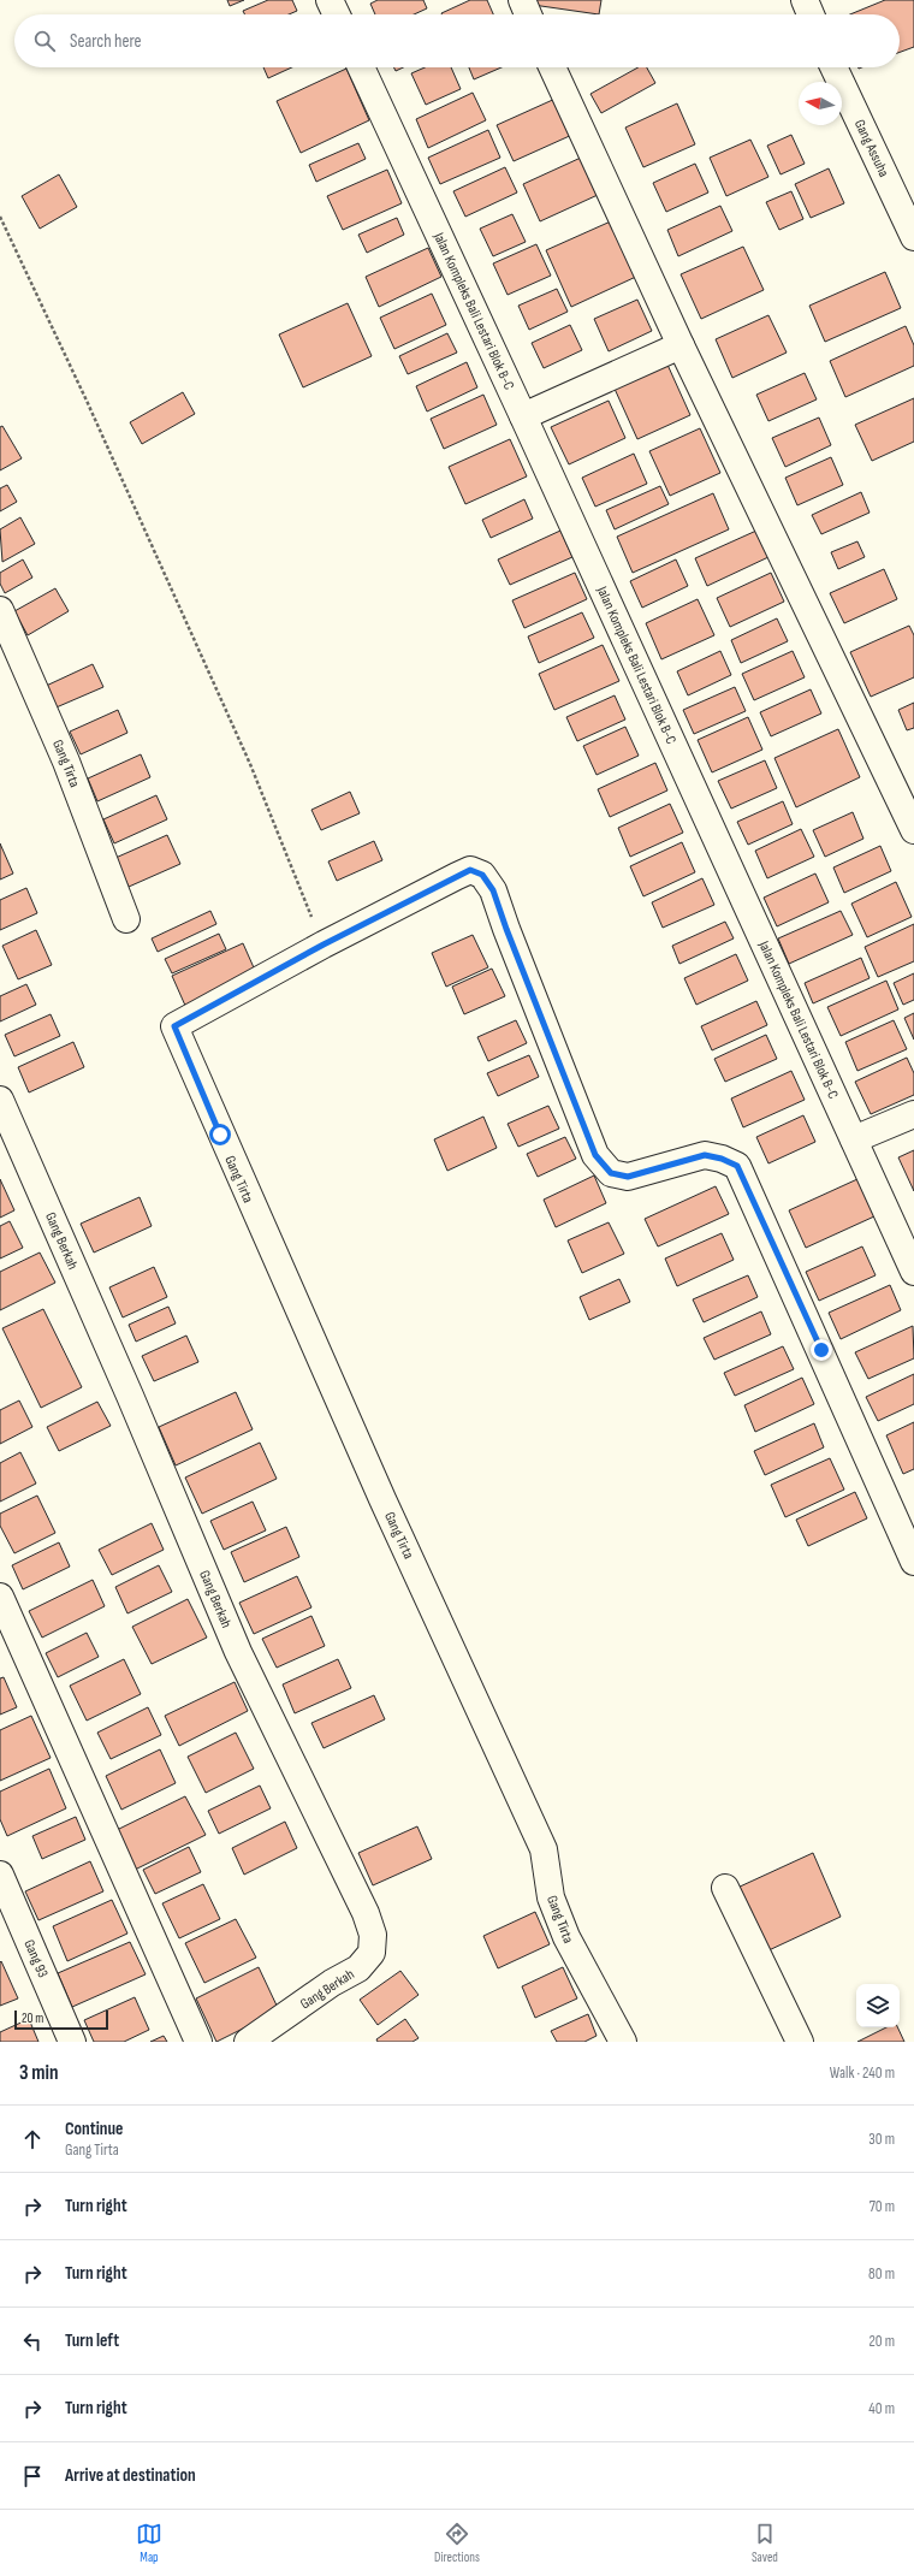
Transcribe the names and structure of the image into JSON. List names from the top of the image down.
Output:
{
  "streets": {
    "street": [
      "Gang Assuha",
      "Jalan Kompleks Bali Lestari Blok B-C",
      "Gang Tirta",
      "Gang Berkah",
      "Gang 93"
    ]
  },
  "scale_bar": "20 m",
  "north": "left",
  "page": {
    "search": "Search here",
    "scale": "20 m",
    "heading": ["3 min", "Walk · 240 m"],
    "list": [
      ["Continue", "Gang Tirta", "30 m"],
      ["Turn right", "70 m"],
      ["Turn right", "80 m"],
      ["Turn left", "20 m"],
      ["Turn right", "40 m"],
      "Arrive at destination"
    ],
    "nav": ["Map", "Directions", "Saved"]
  }
}
